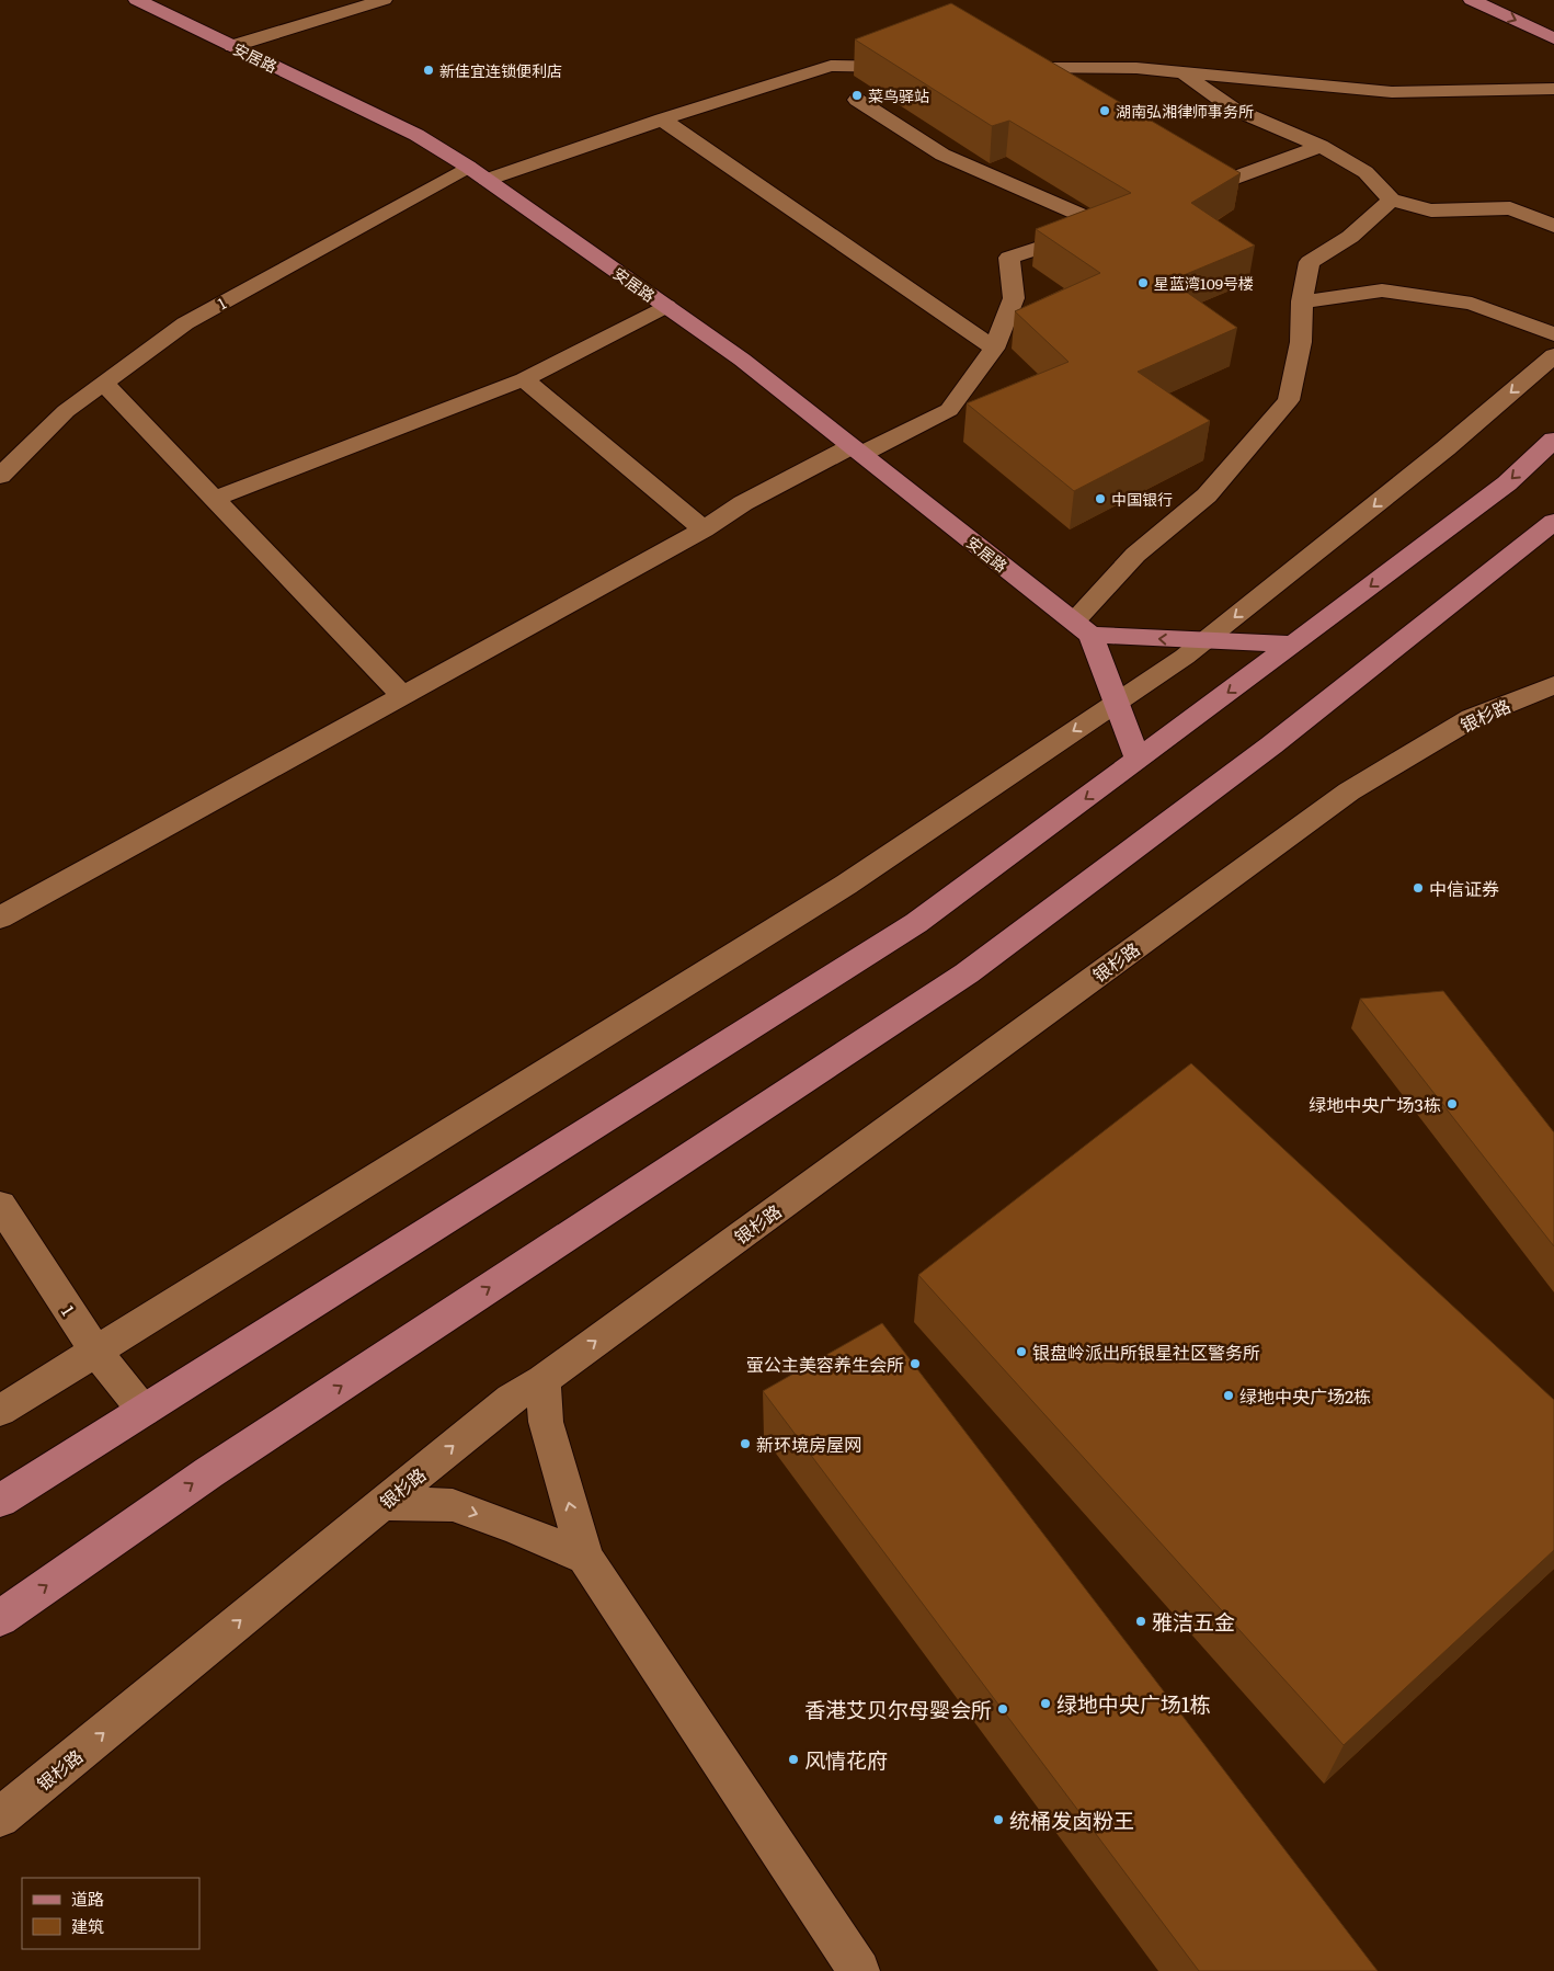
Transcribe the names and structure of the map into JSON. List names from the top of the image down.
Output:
{
  "streets": {
    "main road": ["安居路"],
    "street": ["1", "银杉路"]
  },
  "crossings": [
    ["安居路", "1"]
  ],
  "places": [
    "新佳宜连锁便利店",
    "菜鸟驿站",
    "湖南弘湘律师事务所",
    "星蓝湾109号楼",
    "中国银行",
    "中信证券",
    "绿地中央广场3栋",
    "银盘岭派出所银星社区警务所",
    "萤公主美容养生会所",
    "绿地中央广场2栋",
    "新环境房屋网",
    "雅洁五金",
    "绿地中央广场1栋",
    "香港艾贝尔母婴会所",
    "风情花府",
    "统桶发卤粉王"
  ],
  "legend": ["道路", "建筑"]
}
